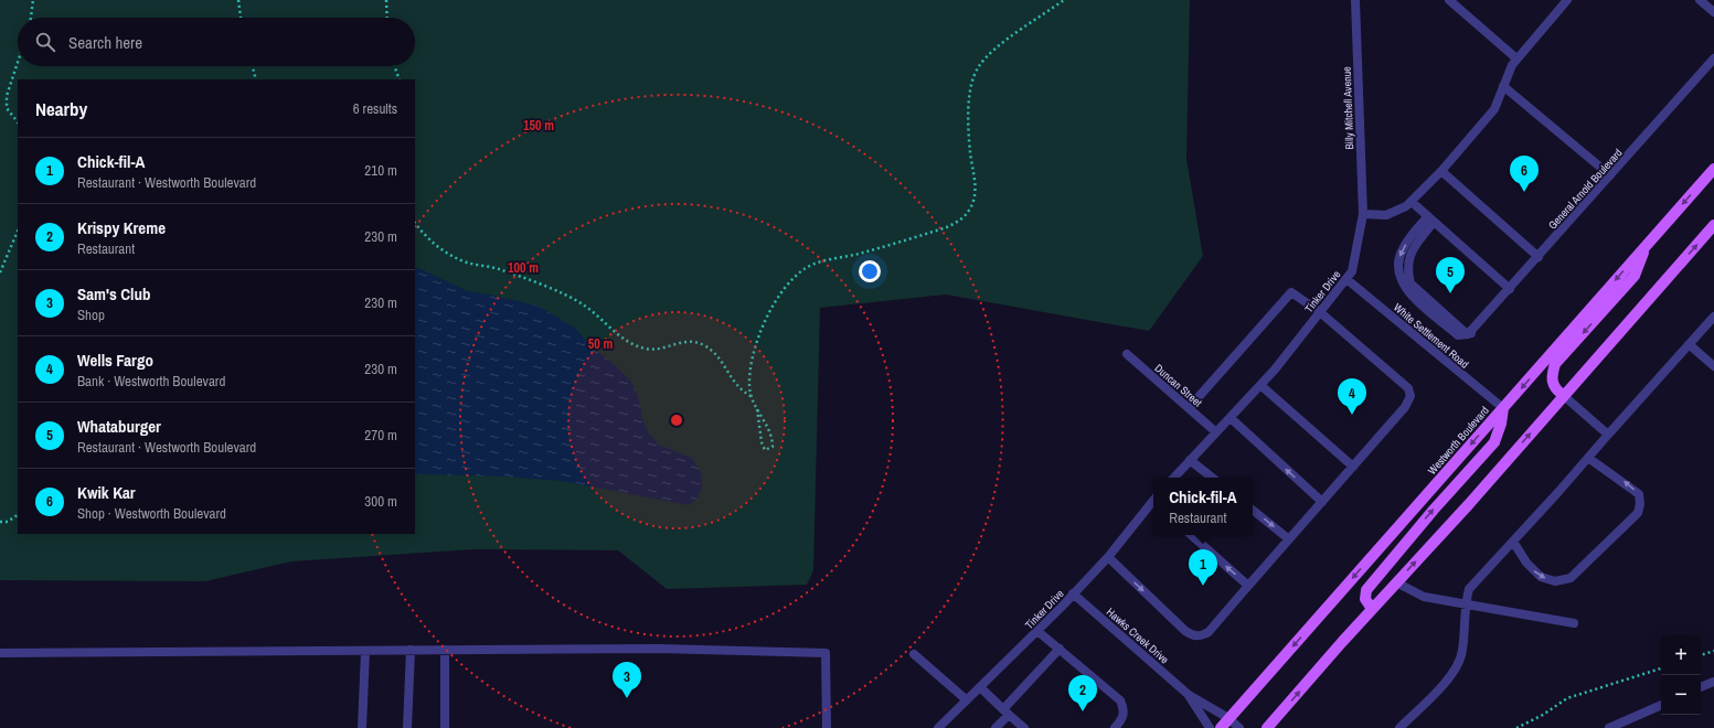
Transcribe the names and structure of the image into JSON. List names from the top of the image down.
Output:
{
  "streets": {
    "main road": ["Westworth Boulevard"],
    "lane": [
      "Billy Mitchell Avenue",
      "General Arnold Boulevard",
      "Tinker Drive",
      "White Settlement Road",
      "Duncan Street",
      "Hawks Creek Drive"
    ]
  },
  "crossings": [
    ["Billy Mitchell Avenue", "Tinker Drive"],
    ["Tinker Drive", "White Settlement Road"],
    ["Tinker Drive", "Duncan Street"],
    ["Tinker Drive", "Hawks Creek Drive"],
    ["White Settlement Road", "Westworth Boulevard"],
    ["Westworth Boulevard", "Hawks Creek Drive"]
  ],
  "page": {
    "search": "Search here",
    "heading": ["Nearby", "6 results"],
    "list": [
      {
        "mark": "1",
        "name": "Chick-fil-A",
        "note": "Restaurant · Westworth Boulevard",
        "value": "210 m"
      },
      {
        "mark": "2",
        "name": "Krispy Kreme",
        "note": "Restaurant",
        "value": "230 m"
      },
      {
        "mark": "3",
        "name": "Sam's Club",
        "note": "Shop",
        "value": "230 m"
      },
      {
        "mark": "4",
        "name": "Wells Fargo",
        "note": "Bank · Westworth Boulevard",
        "value": "230 m"
      },
      {
        "mark": "5",
        "name": "Whataburger",
        "note": "Restaurant · Westworth Boulevard",
        "value": "270 m"
      },
      {
        "mark": "6",
        "name": "Kwik Kar",
        "note": "Shop · Westworth Boulevard",
        "value": "300 m"
      }
    ],
    "pins": [
      "6",
      "5",
      "4",
      "1",
      "3",
      "2"
    ],
    "popup": ["Chick-fil-A", "Restaurant"],
    "map_buttons": ["+", "−"]
  },
  "rings": ["150 m", "100 m", "50 m"]
}
